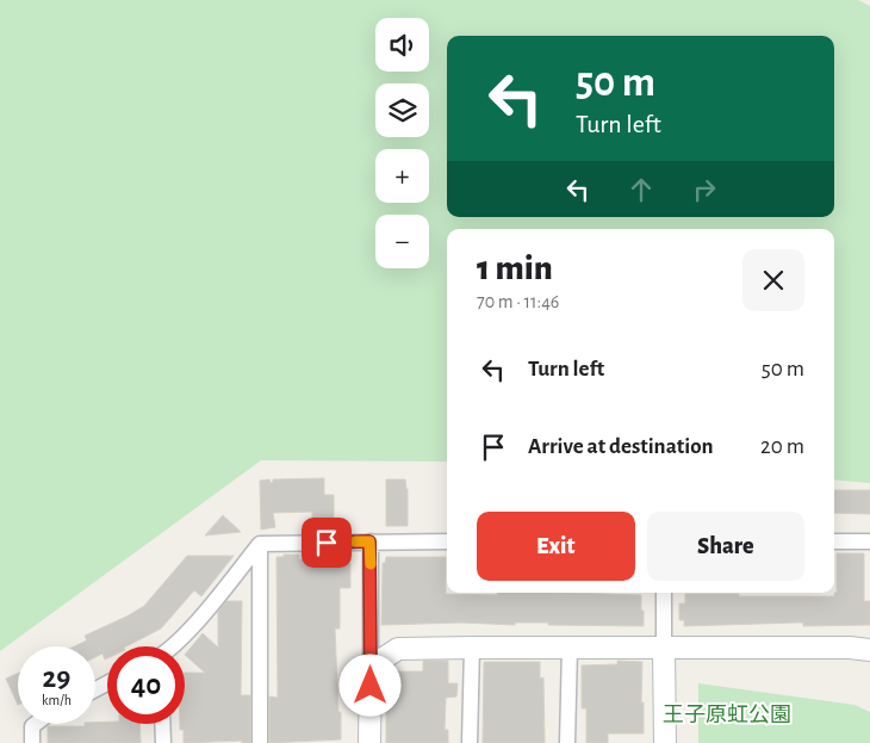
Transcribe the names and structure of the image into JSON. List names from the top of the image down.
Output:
{
  "parks": ["王子原虹公園"],
  "page": {
    "map_buttons": ["+", "−"],
    "turn": ["50 m", "Turn left"],
    "heading": ["1 min", "70 m · 11:46"],
    "list": [
      {
        "name": "Turn left",
        "value": "50 m"
      },
      {
        "name": "Arrive at destination",
        "value": "20 m"
      }
    ],
    "buttons": ["Exit", "Share"],
    "speed": "29 km/h",
    "limit": "40"
  }
}
